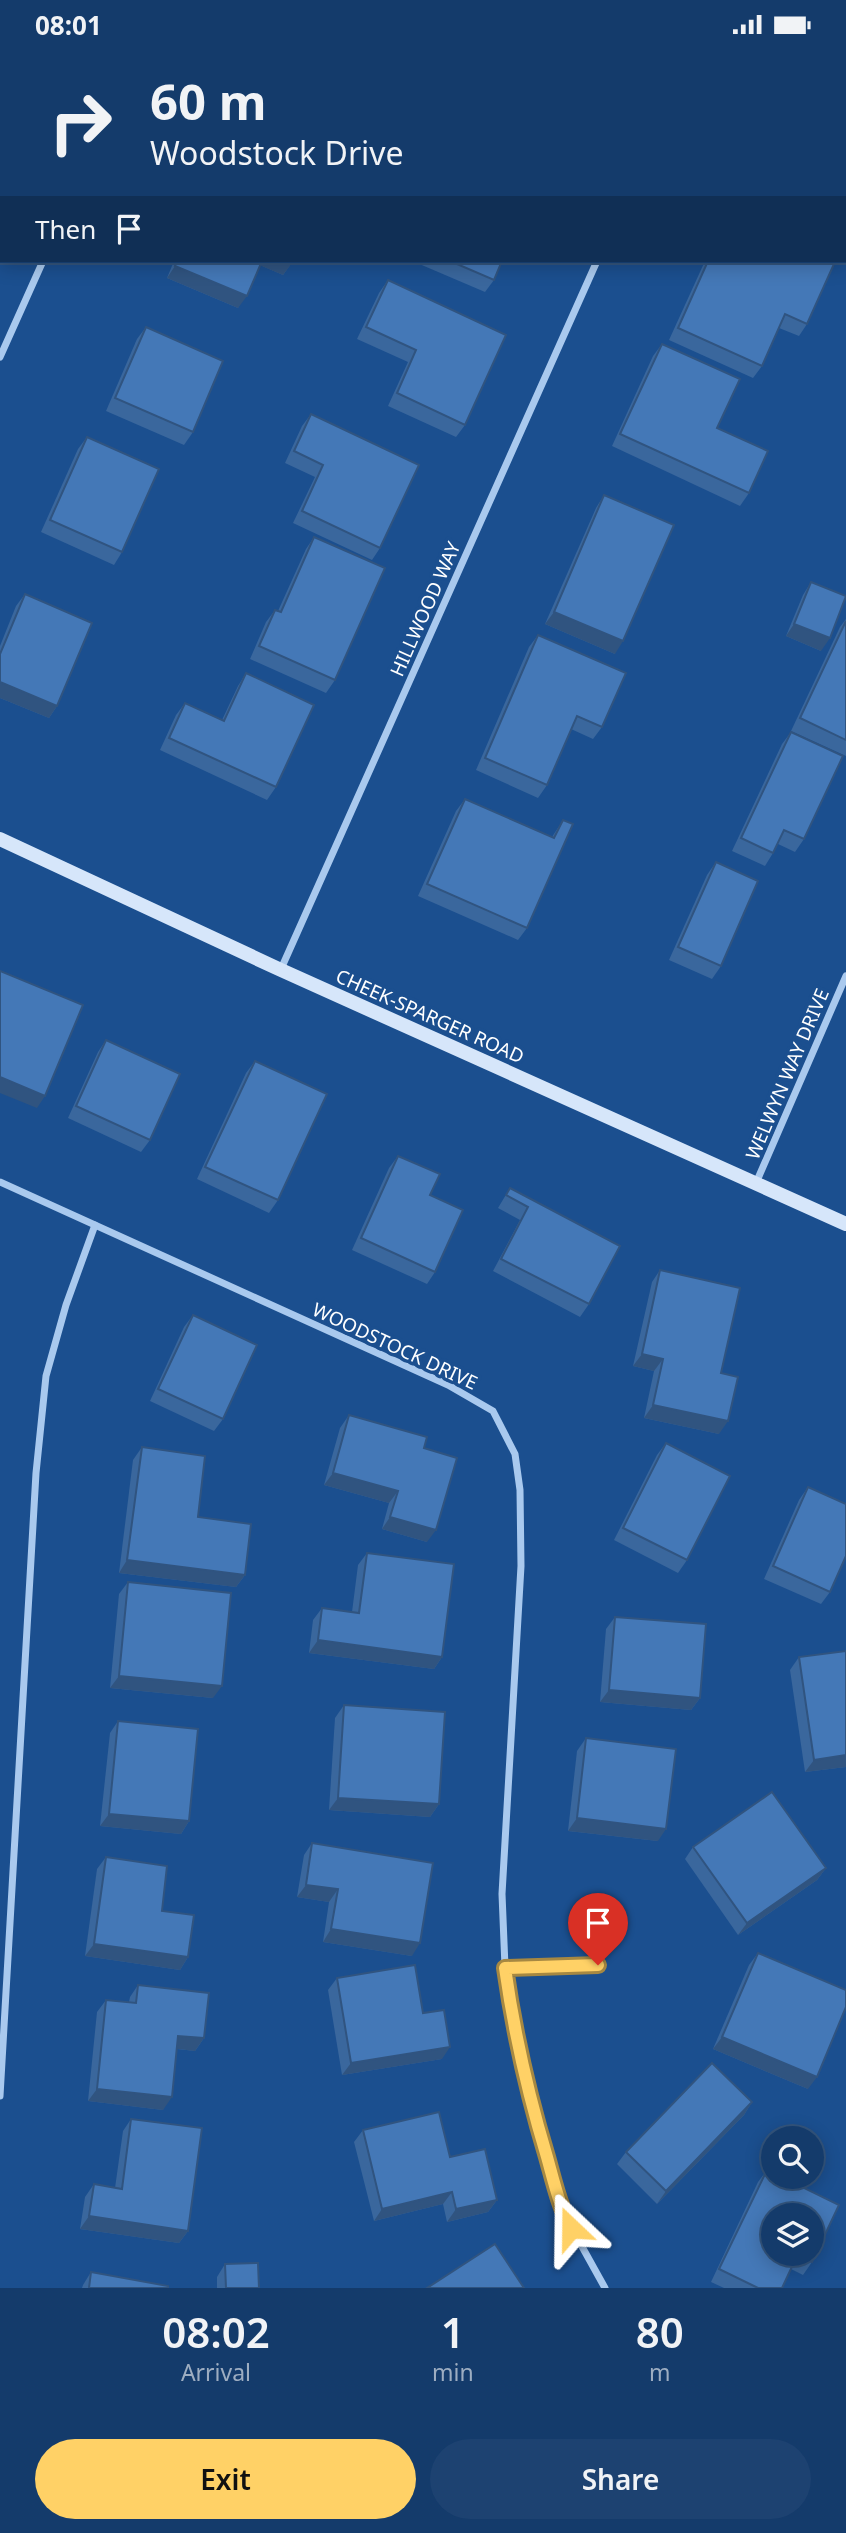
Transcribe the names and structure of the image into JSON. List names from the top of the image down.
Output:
{
  "streets": {
    "main road": ["CHEEK-SPARGER ROAD"],
    "street": ["HILLWOOD WAY", "WELWYN WAY DRIVE", "WOODSTOCK DRIVE"]
  },
  "crossings": [
    ["HILLWOOD WAY", "CHEEK-SPARGER ROAD"],
    ["CHEEK-SPARGER ROAD", "WELWYN WAY DRIVE"]
  ],
  "page": {
    "status": "08:01",
    "turn": ["60 m", "Woodstock Drive"],
    "then": "Then",
    "eta": [
      "08:02",
      "Arrival",
      "1",
      "min",
      "80",
      "m"
    ],
    "buttons": ["Exit", "Share"]
  }
}
